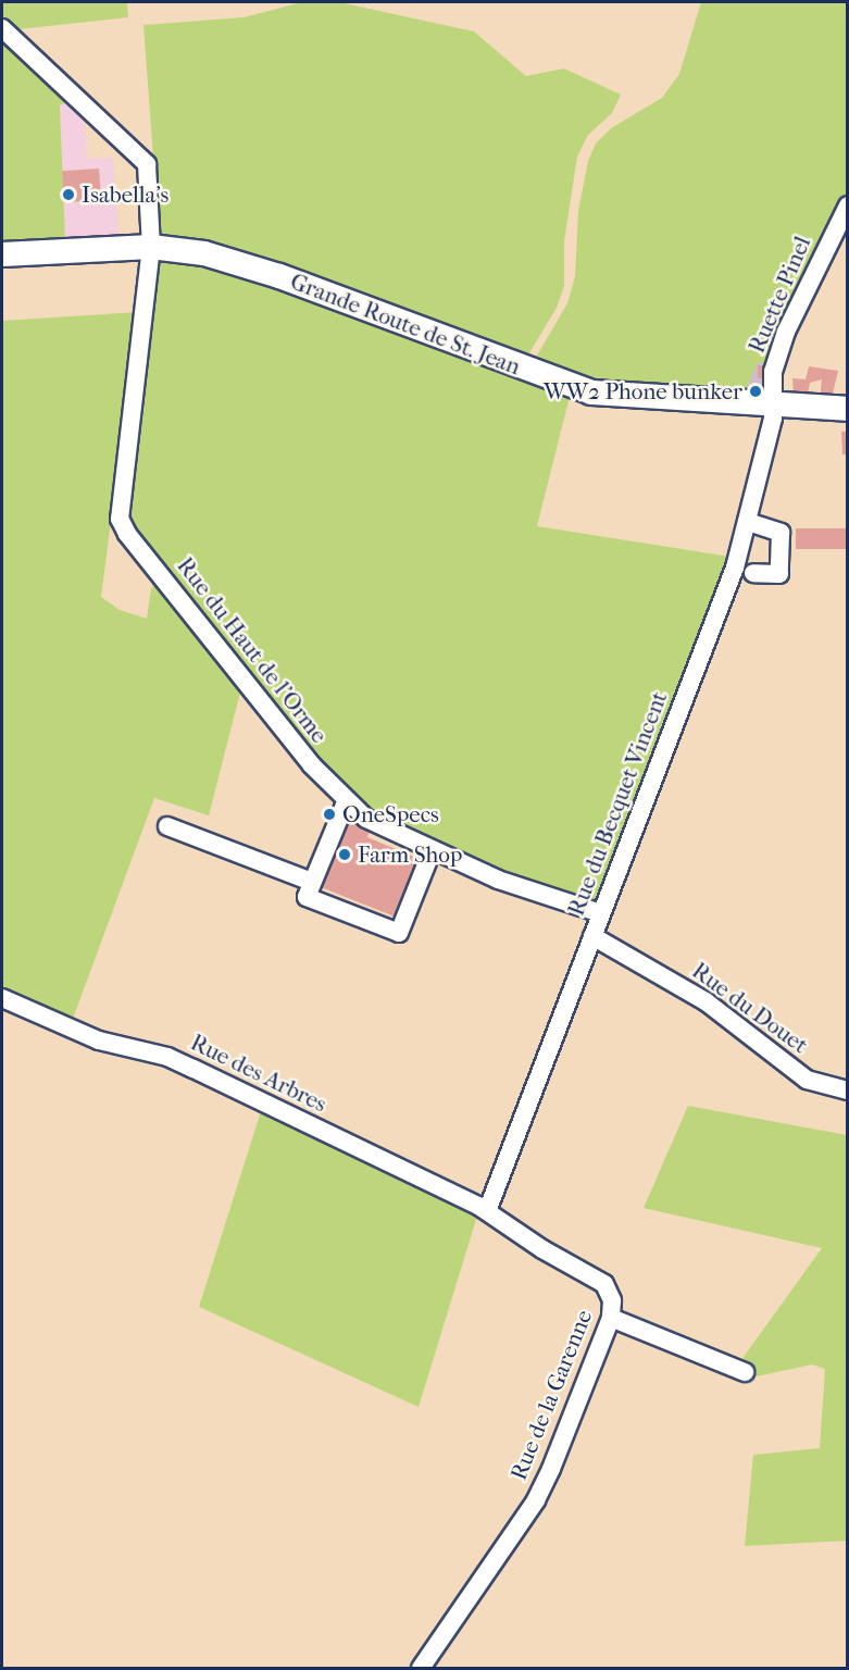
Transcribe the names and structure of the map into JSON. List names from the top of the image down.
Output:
{
  "streets": {
    "main road": ["Grande Route de St. Jean"],
    "street": [
      "Ruette Pinel",
      "Rue du Haut de l'Orme",
      "Rue du Becquet Vincent",
      "Rue du Douet",
      "Rue des Arbres",
      "Rue de la Garenne"
    ]
  },
  "crossings": [
    ["Ruette Pinel", "Grande Route de St. Jean"],
    ["Ruette Pinel", "Rue du Becquet Vincent"],
    ["Grande Route de St. Jean", "Rue du Haut de l'Orme"],
    ["Grande Route de St. Jean", "Rue du Becquet Vincent"],
    ["Rue du Haut de l'Orme", "Rue du Becquet Vincent"],
    ["Rue du Becquet Vincent", "Rue du Douet"],
    ["Rue du Becquet Vincent", "Rue des Arbres"],
    ["Rue du Becquet Vincent", "Rue de la Garenne"],
    ["Rue des Arbres", "Rue de la Garenne"]
  ],
  "places": [
    "Isabella's",
    "WW2 Phone bunker",
    "OneSpecs",
    "Farm Shop"
  ]
}
